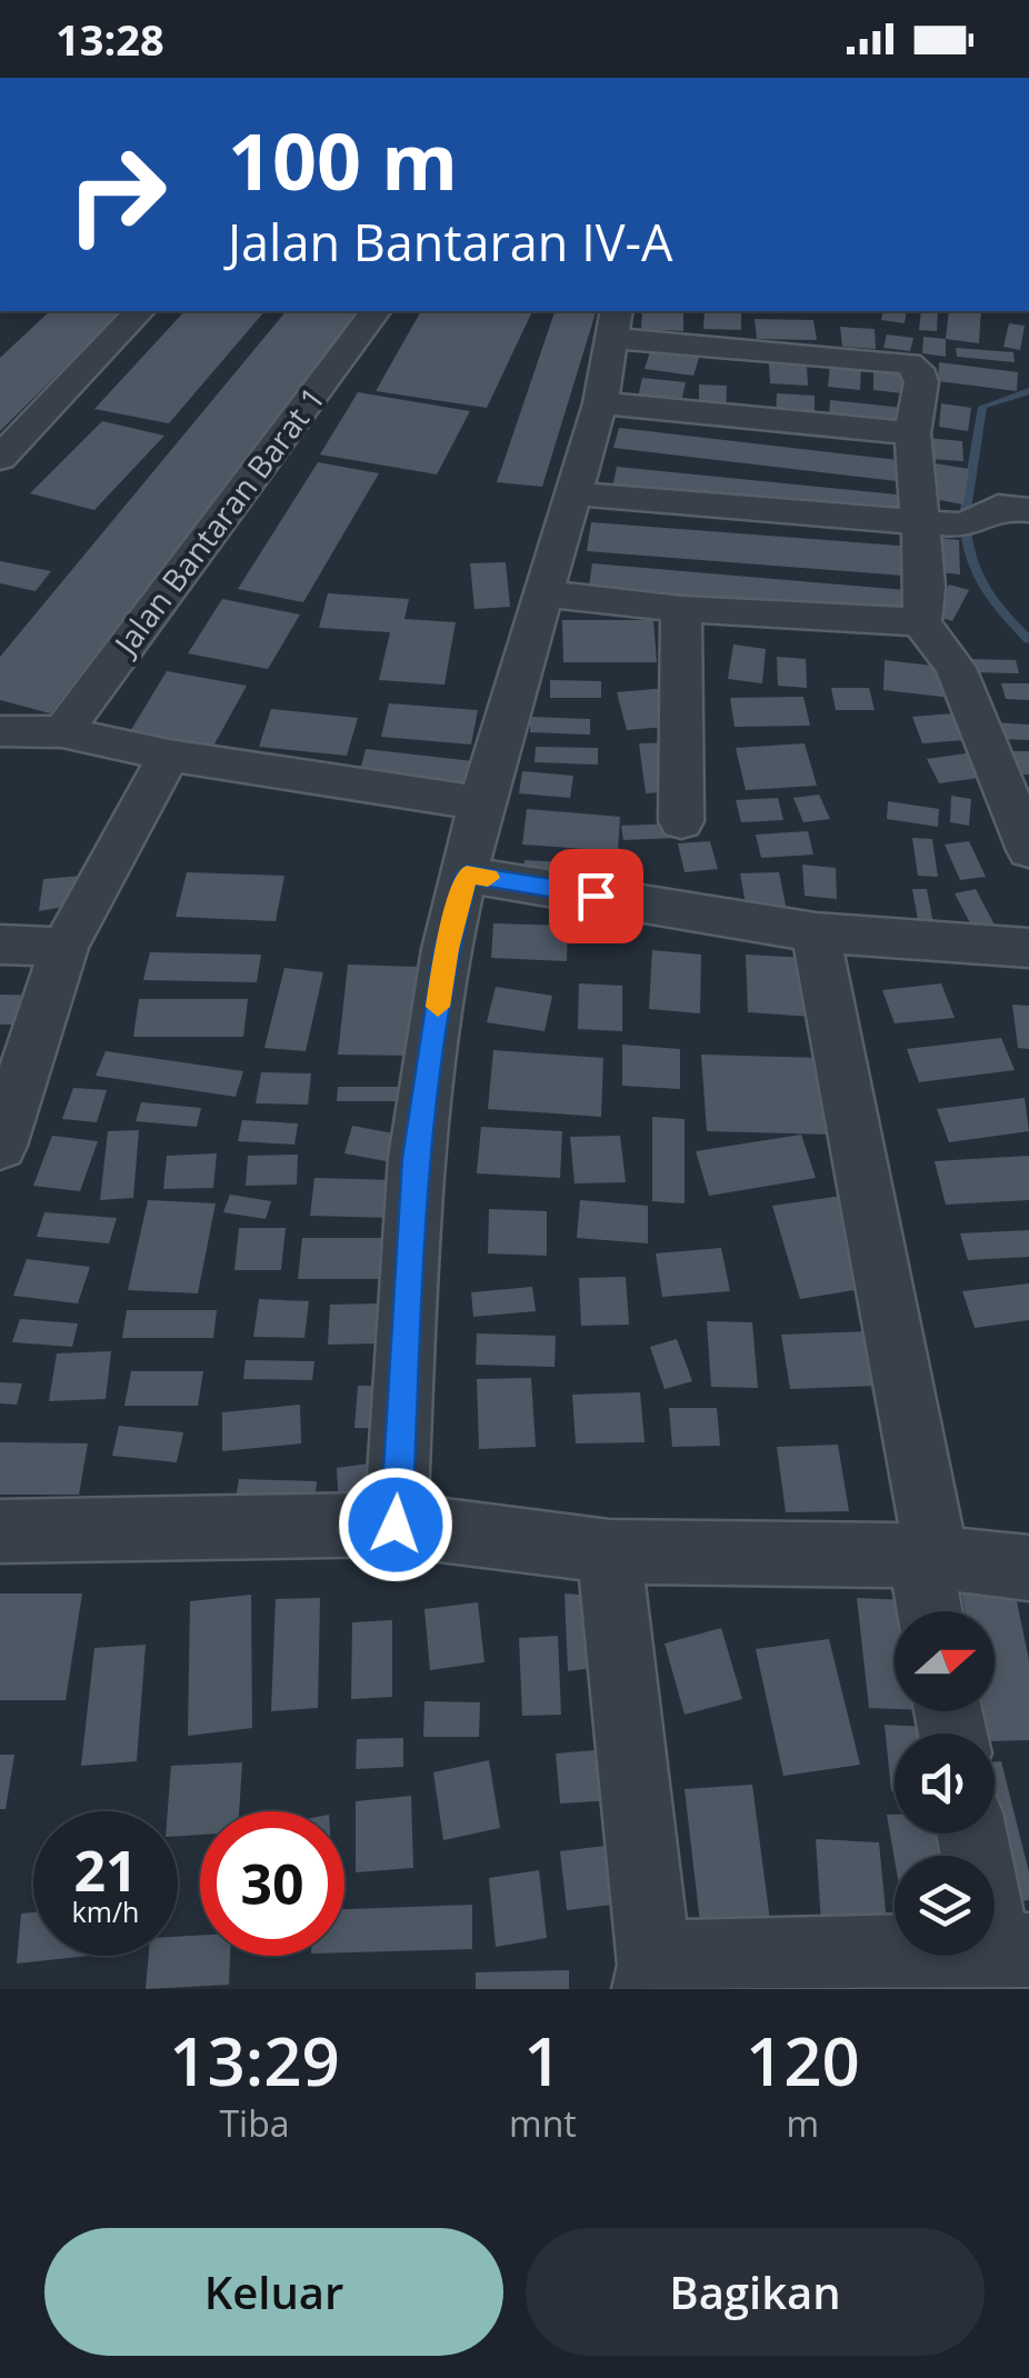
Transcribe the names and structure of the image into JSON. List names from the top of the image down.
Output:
{
  "streets": {
    "street": ["Jalan Bantaran Barat 1"]
  },
  "north": "right",
  "page": {
    "status": "13:28",
    "turn": ["100 m", "Jalan Bantaran IV-A"],
    "speed": "21 km/h",
    "limit": "30",
    "eta": [
      "13:29",
      "Tiba",
      "1",
      "mnt",
      "120",
      "m"
    ],
    "buttons": ["Keluar", "Bagikan"]
  }
}
